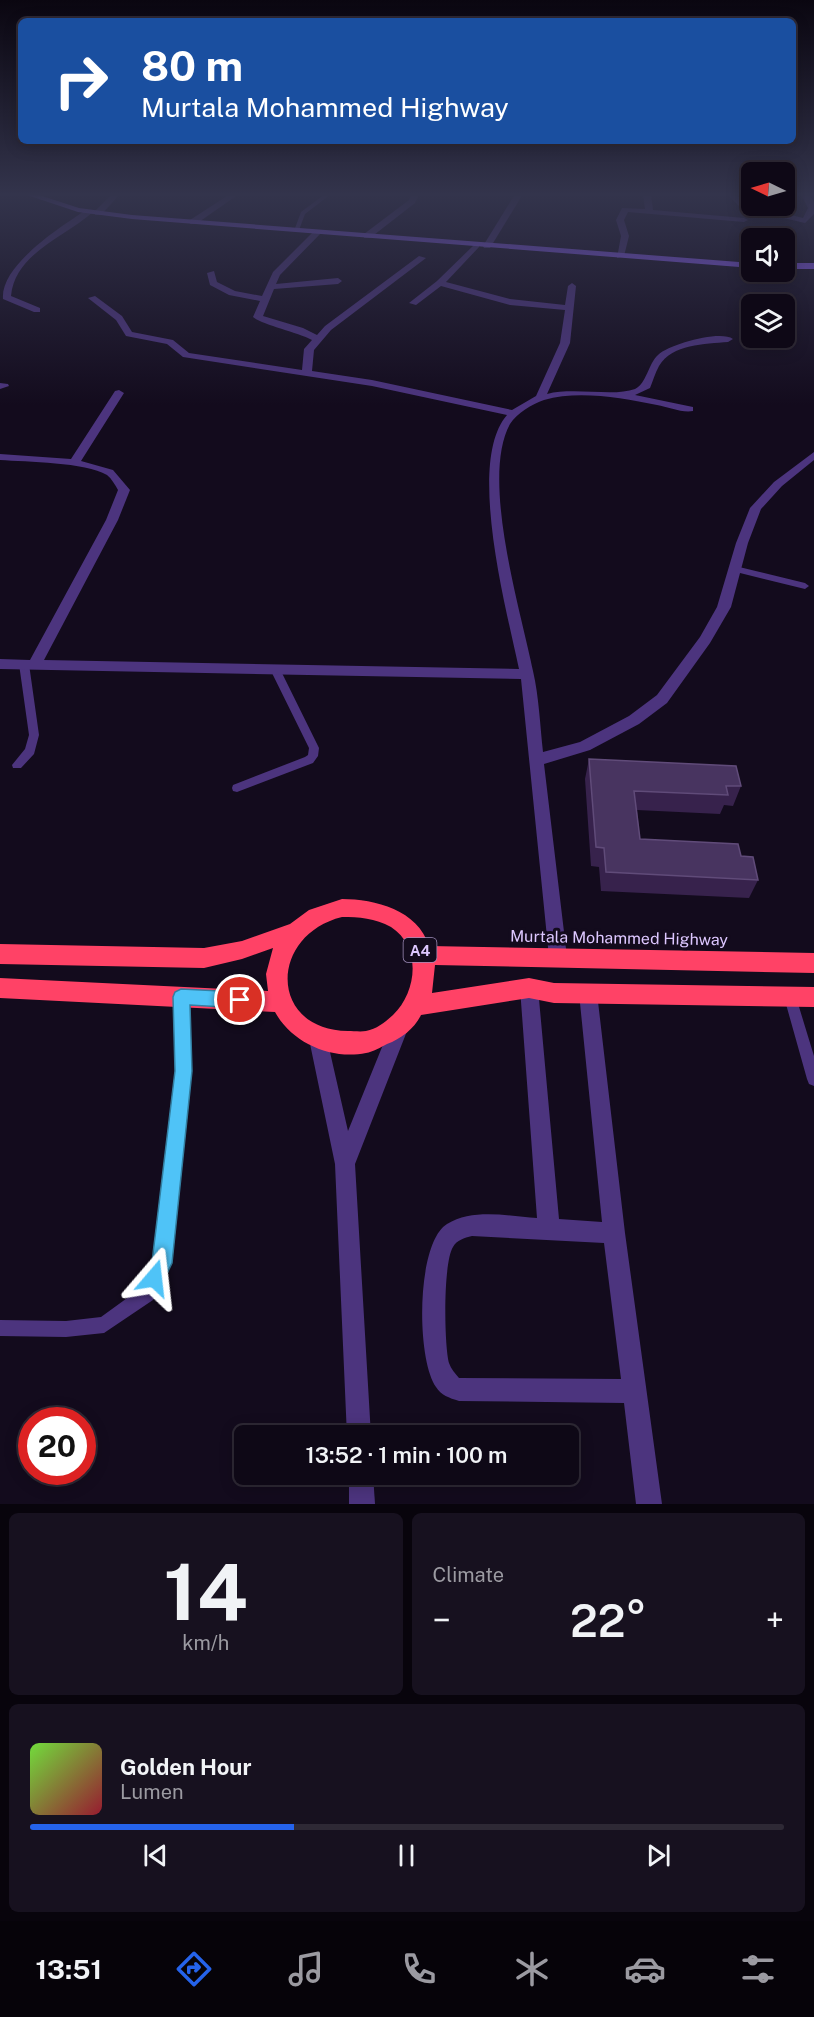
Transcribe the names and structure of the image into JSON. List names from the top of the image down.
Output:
{
  "streets": {
    "highway": ["Murtala Mohammed Highway", "A4"]
  },
  "crossings": [
    ["Murtala Mohammed Highway", "A4"]
  ],
  "north": "left",
  "page": {
    "turn": ["80 m", "Murtala Mohammed Highway"],
    "limit": "20",
    "trip": "13:52 · 1 min · 100 m",
    "tile": [
      ["14", "km/h"],
      "Climate"
    ],
    "heat": ["−", "22°", "+"],
    "song": ["Golden Hour", "Lumen"],
    "tabs": "13:51"
  }
}
